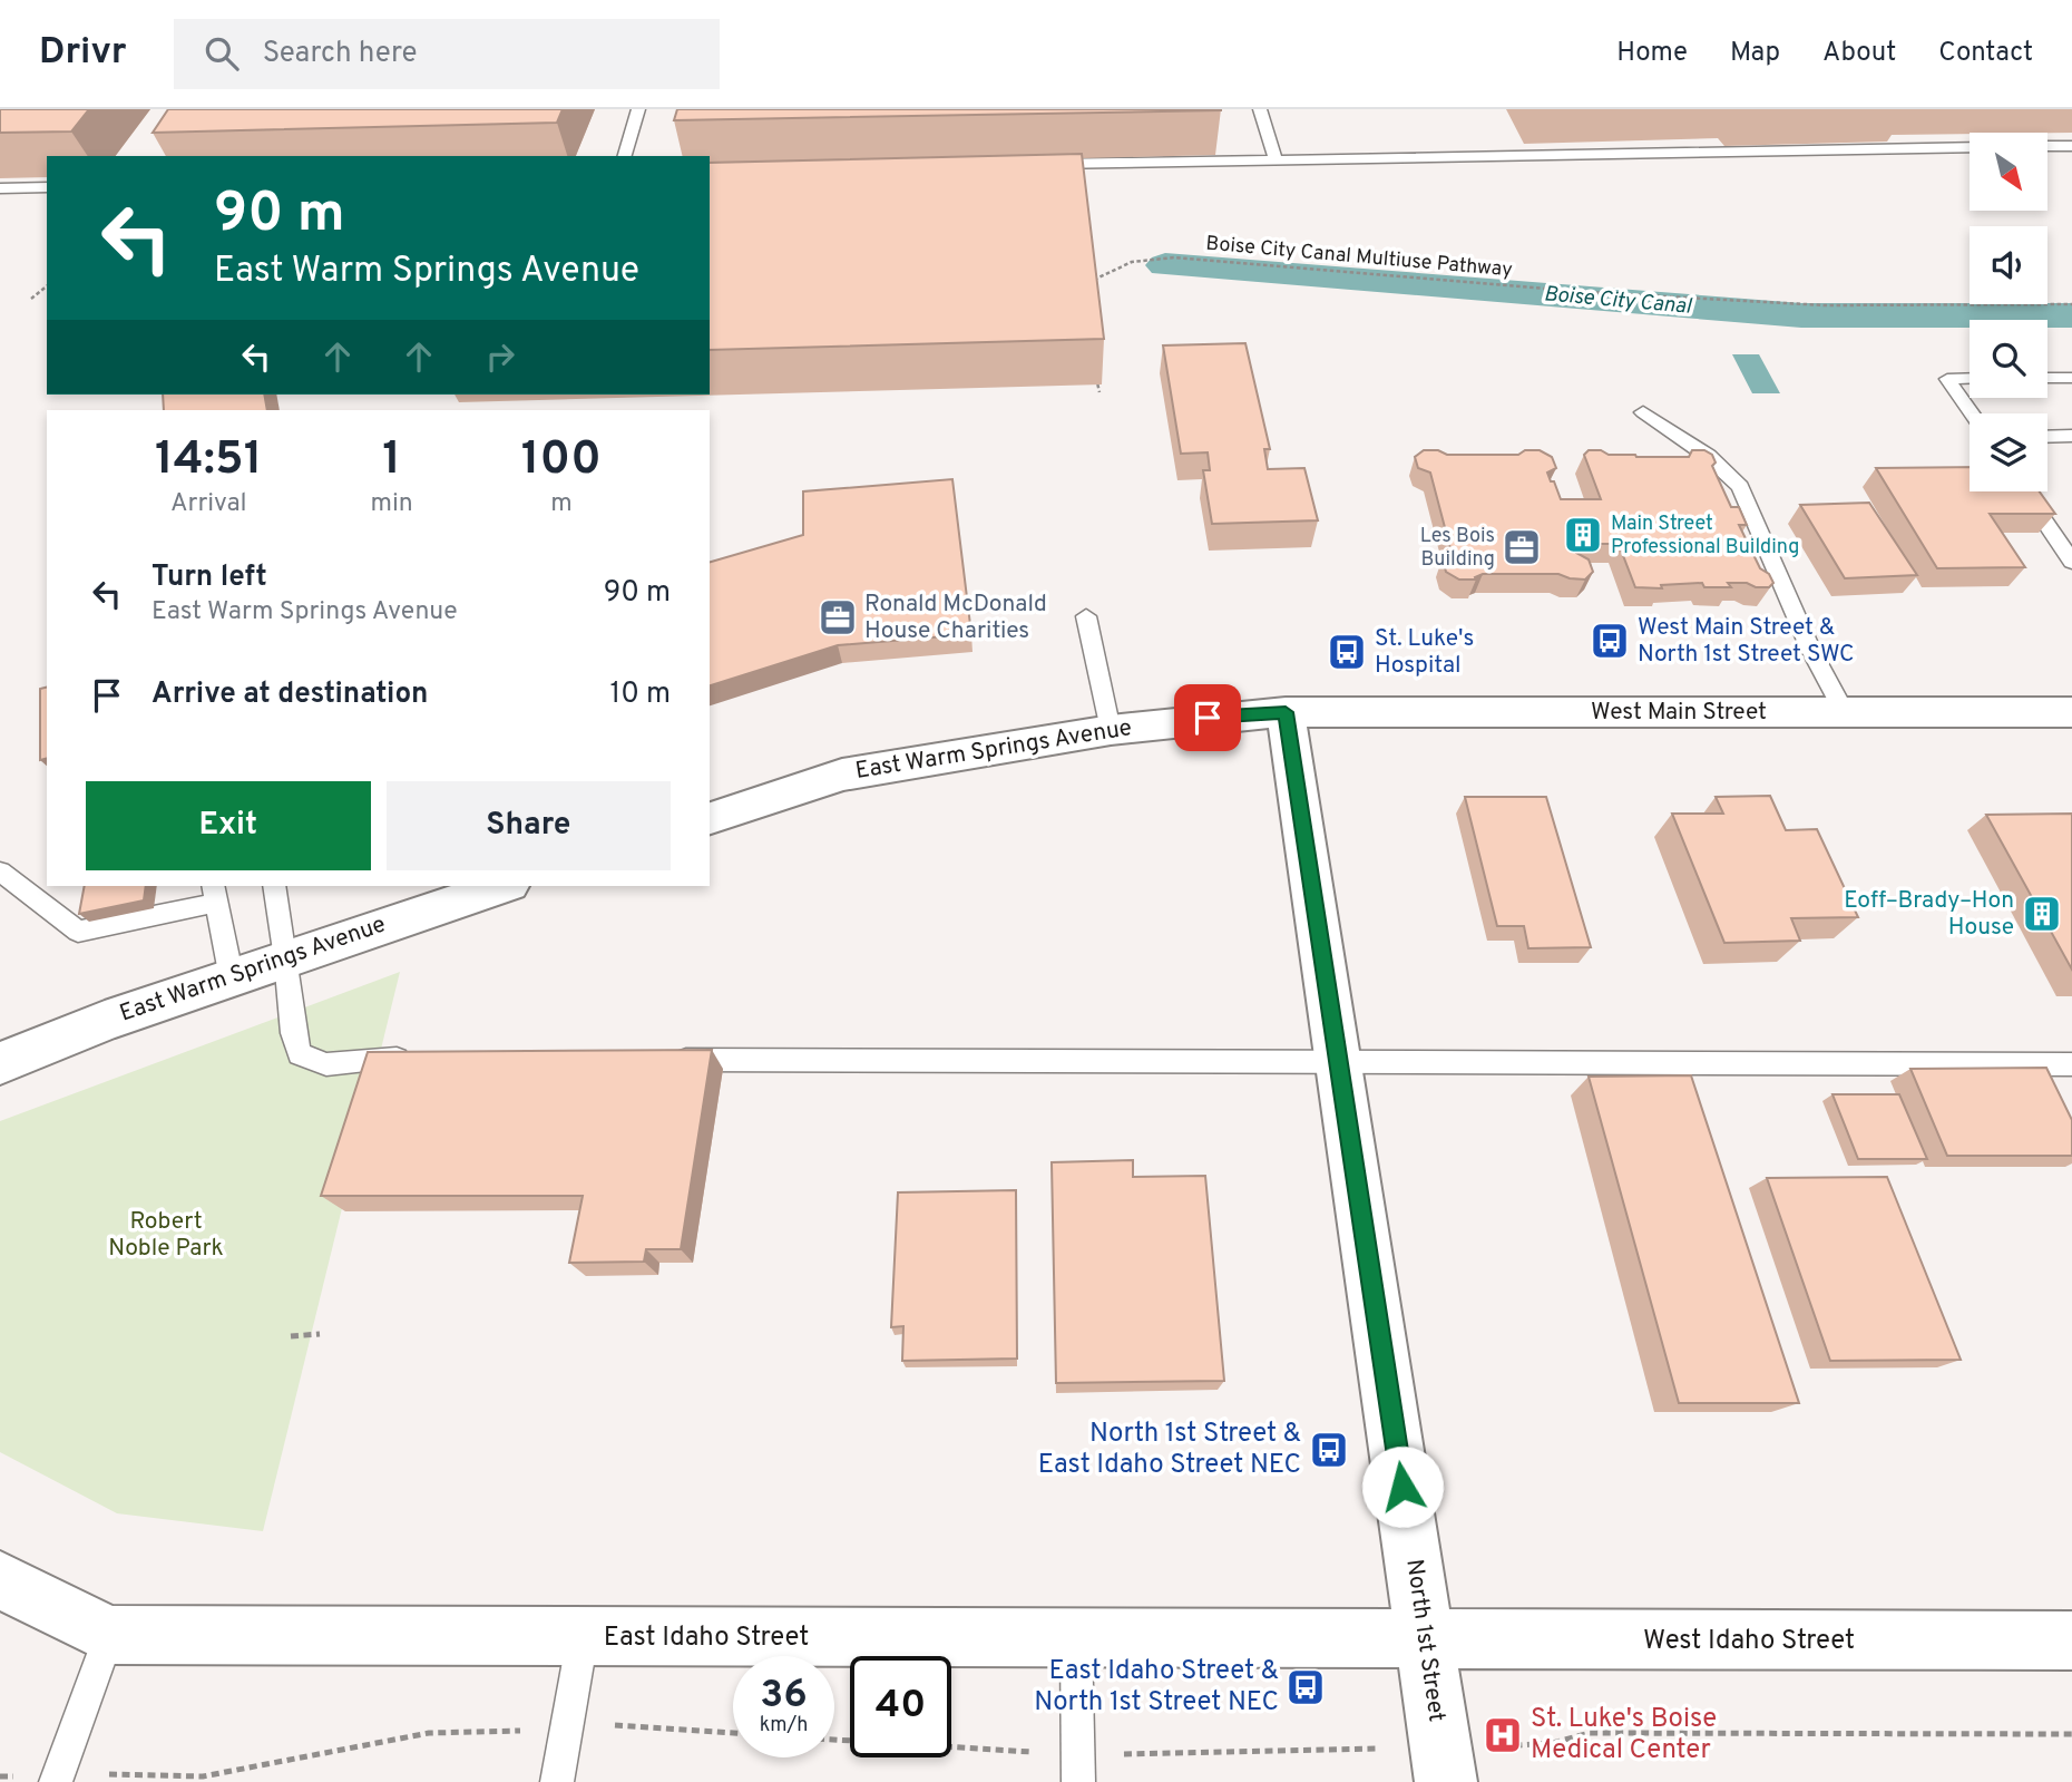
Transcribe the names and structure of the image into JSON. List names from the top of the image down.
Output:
{
  "streets": {
    "main road": [
      "West Main Street",
      "East Warm Springs Avenue",
      "East Idaho Street",
      "North 1st Street",
      "West Idaho Street"
    ],
    "path": ["Boise City Canal Multiuse Pathway"]
  },
  "crossings": [
    ["West Main Street", "East Warm Springs Avenue"],
    ["West Main Street", "North 1st Street"],
    ["East Warm Springs Avenue", "North 1st Street"],
    ["East Idaho Street", "North 1st Street"],
    ["East Idaho Street", "West Idaho Street"],
    ["North 1st Street", "West Idaho Street"]
  ],
  "water": ["Boise City Canal"],
  "parks": ["Robert Noble Park"],
  "places": {
    "building": ["Main Street Professional Building", "Eoff–Brady–Hon House"],
    "office": ["Les Bois Building", "Ronald McDonald House Charities"],
    "bus stop": [
      "West Main Street & North 1st Street SWC",
      "St. Luke's Hospital",
      "North 1st Street & East Idaho Street NEC",
      "East Idaho Street & North 1st Street NEC"
    ],
    "hospital": ["St. Luke's Boise Medical Center"]
  },
  "north": "bottom right",
  "page": {
    "header": "Drivr",
    "search": "Search here",
    "nav": [
      "Home",
      "Map",
      "About",
      "Contact"
    ],
    "turn": ["90 m", "East Warm Springs Avenue"],
    "eta": [
      "14:51",
      "Arrival",
      "1",
      "min",
      "100",
      "m"
    ],
    "list": [
      {
        "name": "Turn left",
        "note": "East Warm Springs Avenue",
        "value": "90 m"
      },
      {
        "name": "Arrive at destination",
        "value": "10 m"
      }
    ],
    "buttons": ["Exit", "Share"],
    "speed": "36 km/h",
    "limit": "40"
  }
}
